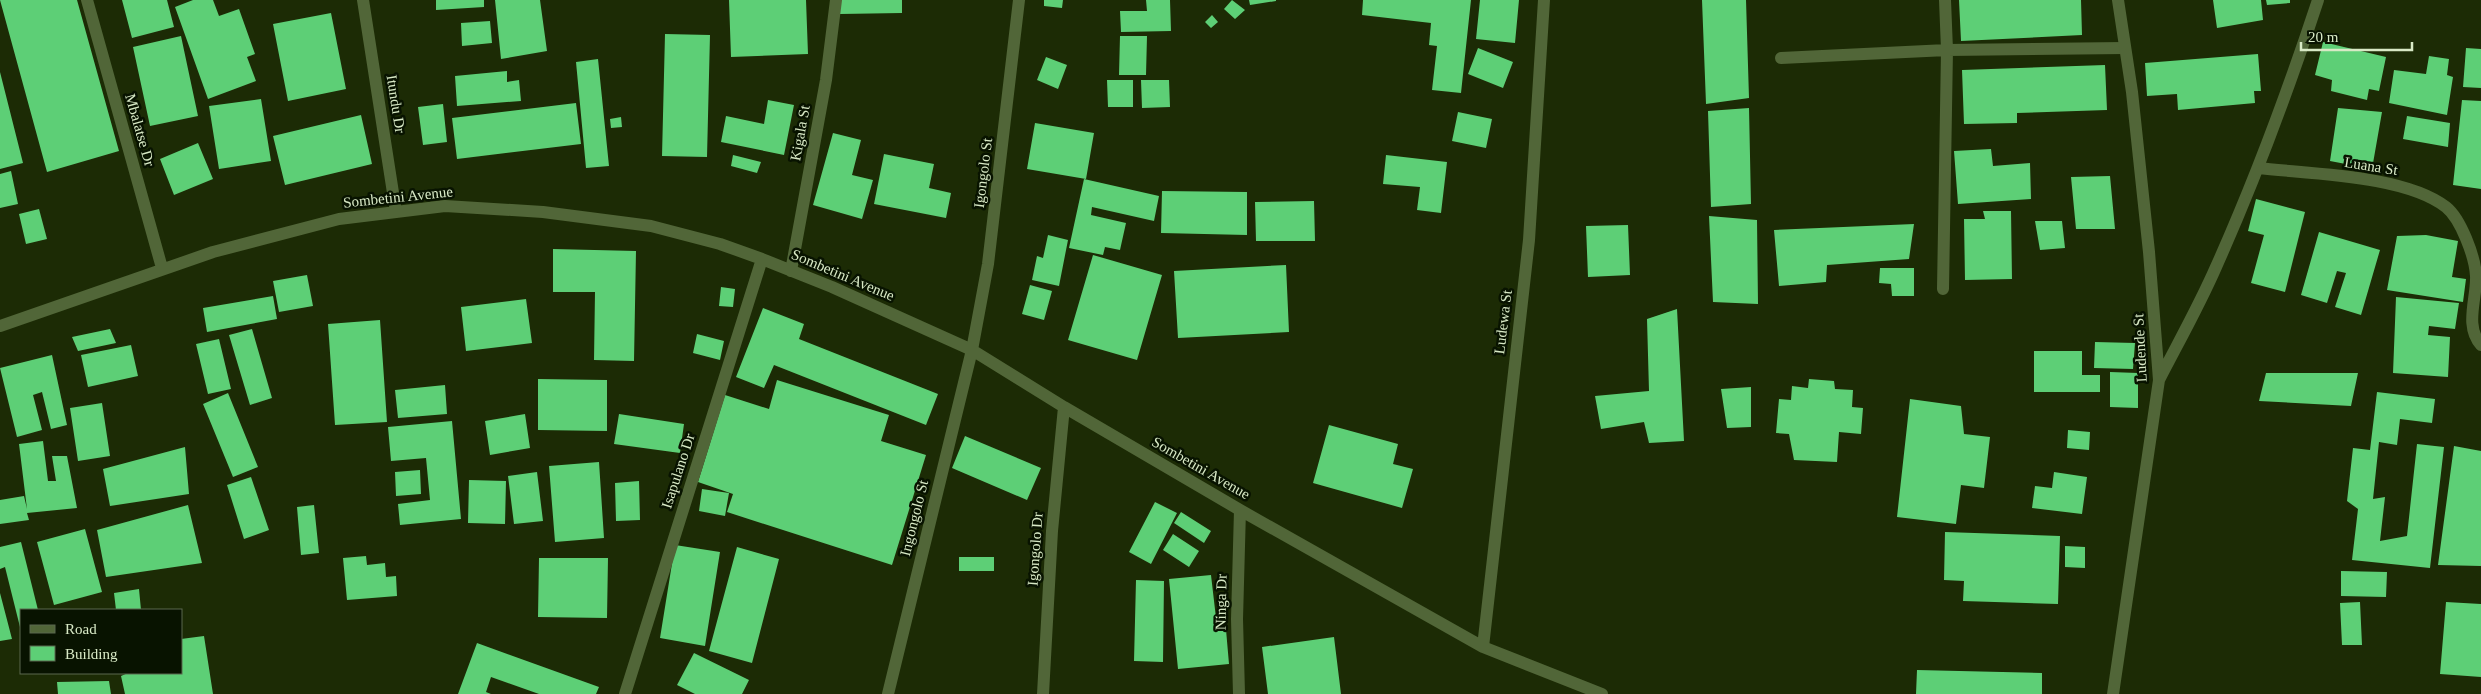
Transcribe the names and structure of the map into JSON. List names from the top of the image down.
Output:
{
  "streets": {
    "street": [
      "Itundu Dr",
      "Mbalatse Dr",
      "Kigala St",
      "Luana St",
      "Igongolo St",
      "Sombetini Avenue",
      "Ludewa St",
      "Ludende St",
      "Isapulano Dr",
      "Ingongolo St",
      "Igongolo Dr",
      "Ninga Dr"
    ]
  },
  "crossings": [
    ["Itundu Dr", "Sombetini Avenue"],
    ["Mbalatse Dr", "Sombetini Avenue"],
    ["Kigala St", "Sombetini Avenue"],
    ["Igongolo St", "Sombetini Avenue"],
    ["Igongolo St", "Ingongolo St"],
    ["Sombetini Avenue", "Ludewa St"],
    ["Sombetini Avenue", "Isapulano Dr"],
    ["Sombetini Avenue", "Ingongolo St"],
    ["Sombetini Avenue", "Igongolo Dr"],
    ["Sombetini Avenue", "Ninga Dr"]
  ],
  "legend": ["Road", "Building"],
  "scale_bar": "20 m"
}
